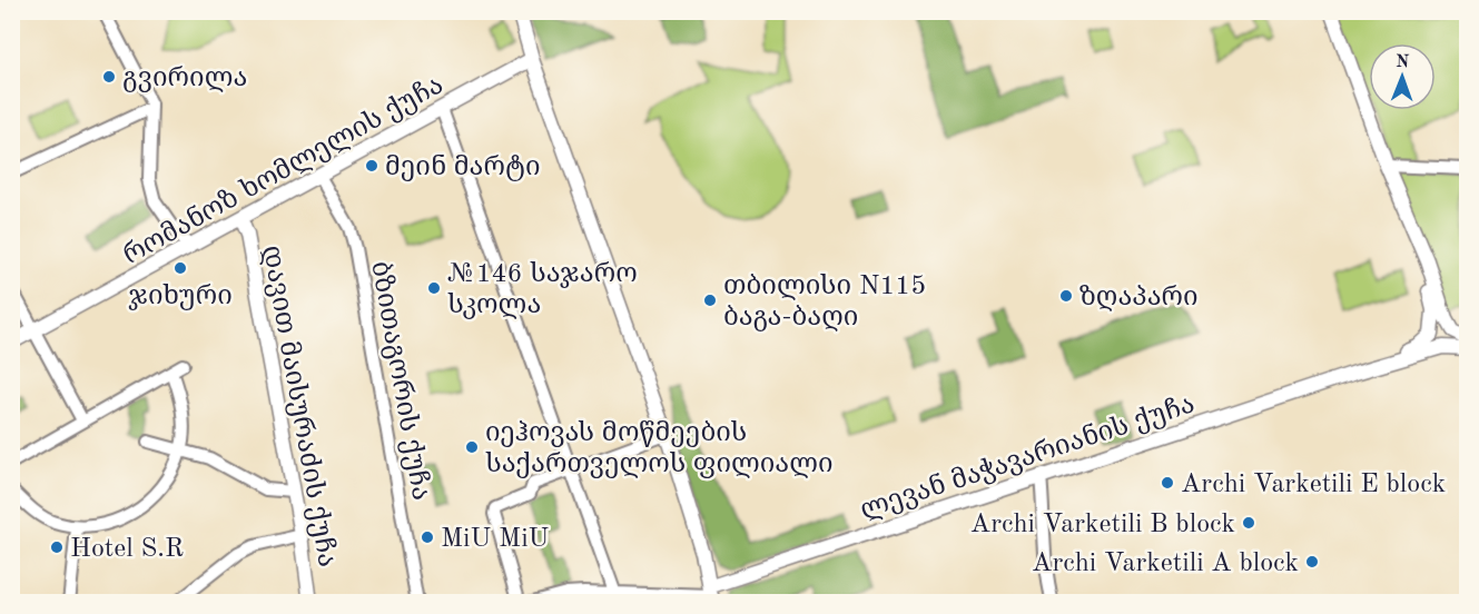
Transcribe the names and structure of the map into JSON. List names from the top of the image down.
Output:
{
  "streets": {
    "street": [
      "რომანოზ ხომლელის ქუჩა",
      "ბზითაგორის ქუჩა",
      "დავით მაისურაძის ქუჩა",
      "ლევან მაჭავარიანის ქუჩა"
    ]
  },
  "crossings": [
    ["რომანოზ ხომლელის ქუჩა", "ბზითაგორის ქუჩა"],
    ["რომანოზ ხომლელის ქუჩა", "დავით მაისურაძის ქუჩა"]
  ],
  "places": [
    "გვირილა",
    "მეინ მარტი",
    "ჯიხური",
    "№146 საჯარო სკოლა",
    "ზღაპარი",
    "თბილისი N115 ბაგა-ბაღი",
    "იეჰოვას მოწმეების საქართველოს ფილიალი",
    "Archi Varketili E block",
    "Archi Varketili B block",
    "MiU MiU",
    "Hotel S.R",
    "Archi Varketili A block"
  ],
  "north": "top"
}
